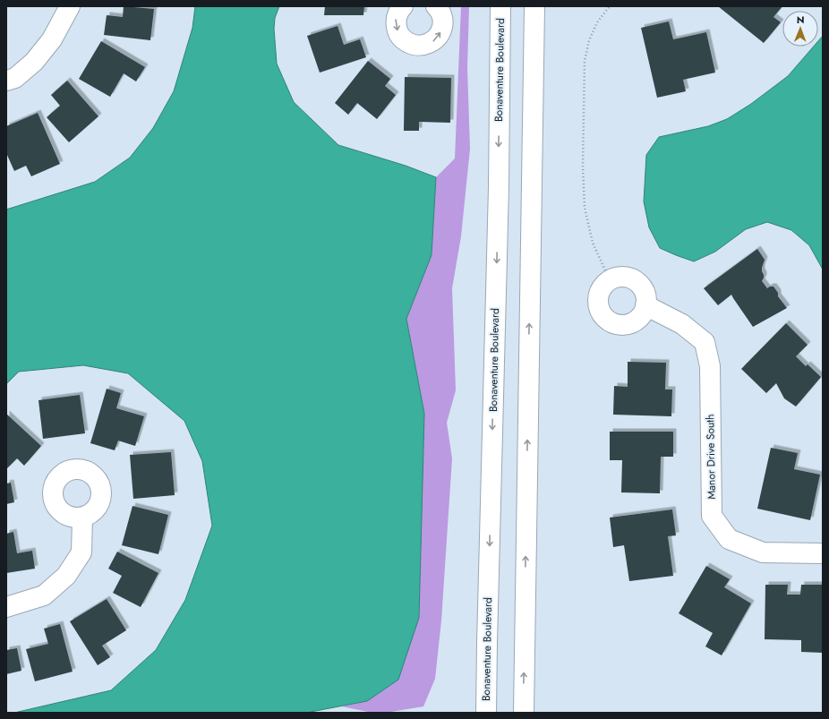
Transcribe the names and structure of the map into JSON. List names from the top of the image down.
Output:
{
  "streets": {
    "main road": ["Bonaventure Boulevard", "Manor Drive South"]
  },
  "north": "top"
}
